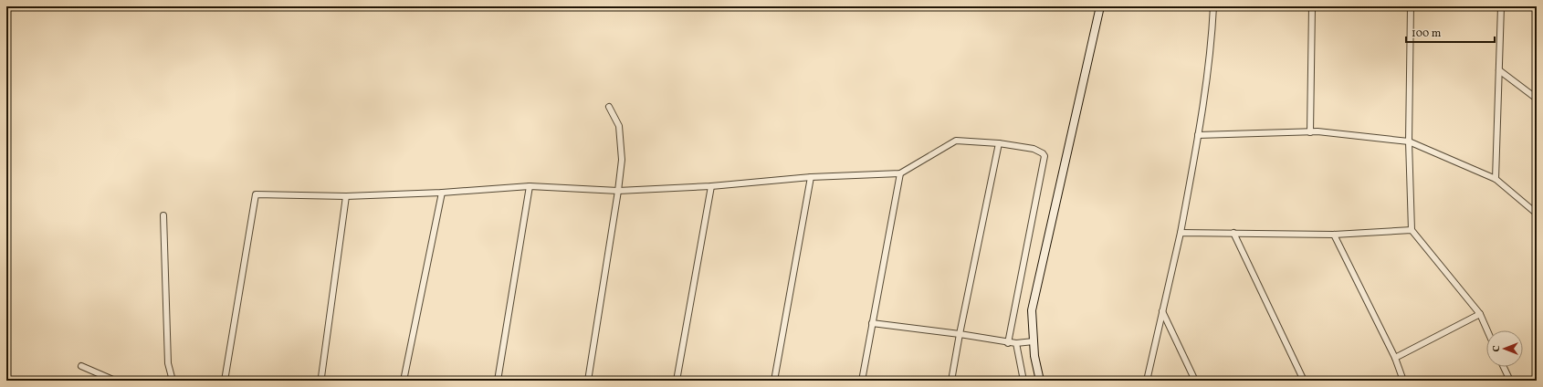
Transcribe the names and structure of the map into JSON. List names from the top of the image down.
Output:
{
  "scale_bar": "100 m",
  "north": "left"
}
